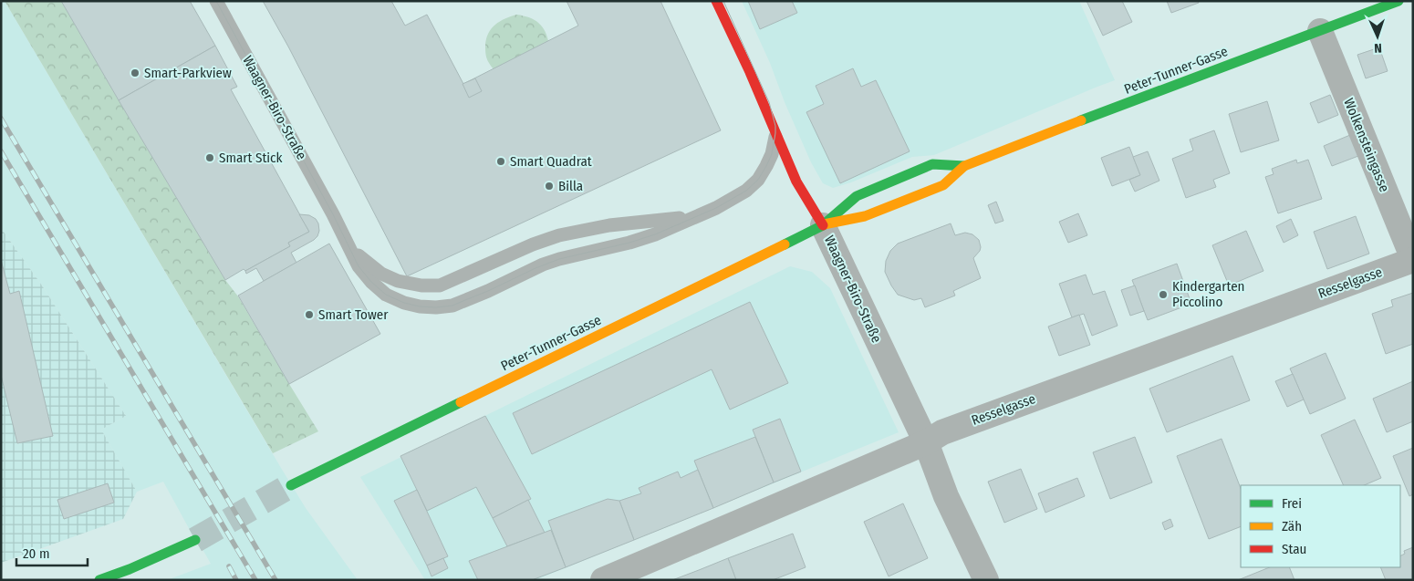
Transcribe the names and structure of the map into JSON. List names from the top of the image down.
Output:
{
  "streets": {
    "main road": ["Peter-Tunner-Gasse", "Waagner-Biro-Straße"],
    "street": ["Wolkensteingasse", "Resselgasse"]
  },
  "crossings": [
    ["Peter-Tunner-Gasse", "Waagner-Biro-Straße"],
    ["Peter-Tunner-Gasse", "Wolkensteingasse"],
    ["Waagner-Biro-Straße", "Resselgasse"],
    ["Wolkensteingasse", "Resselgasse"]
  ],
  "places": [
    "Smart-Parkview",
    "Smart Stick",
    "Smart Quadrat",
    "Billa",
    "Kindergarten Piccolino",
    "Smart Tower"
  ],
  "legend": ["Frei", "Zäh", "Stau"],
  "scale_bar": "20 m",
  "north": "bottom"
}
